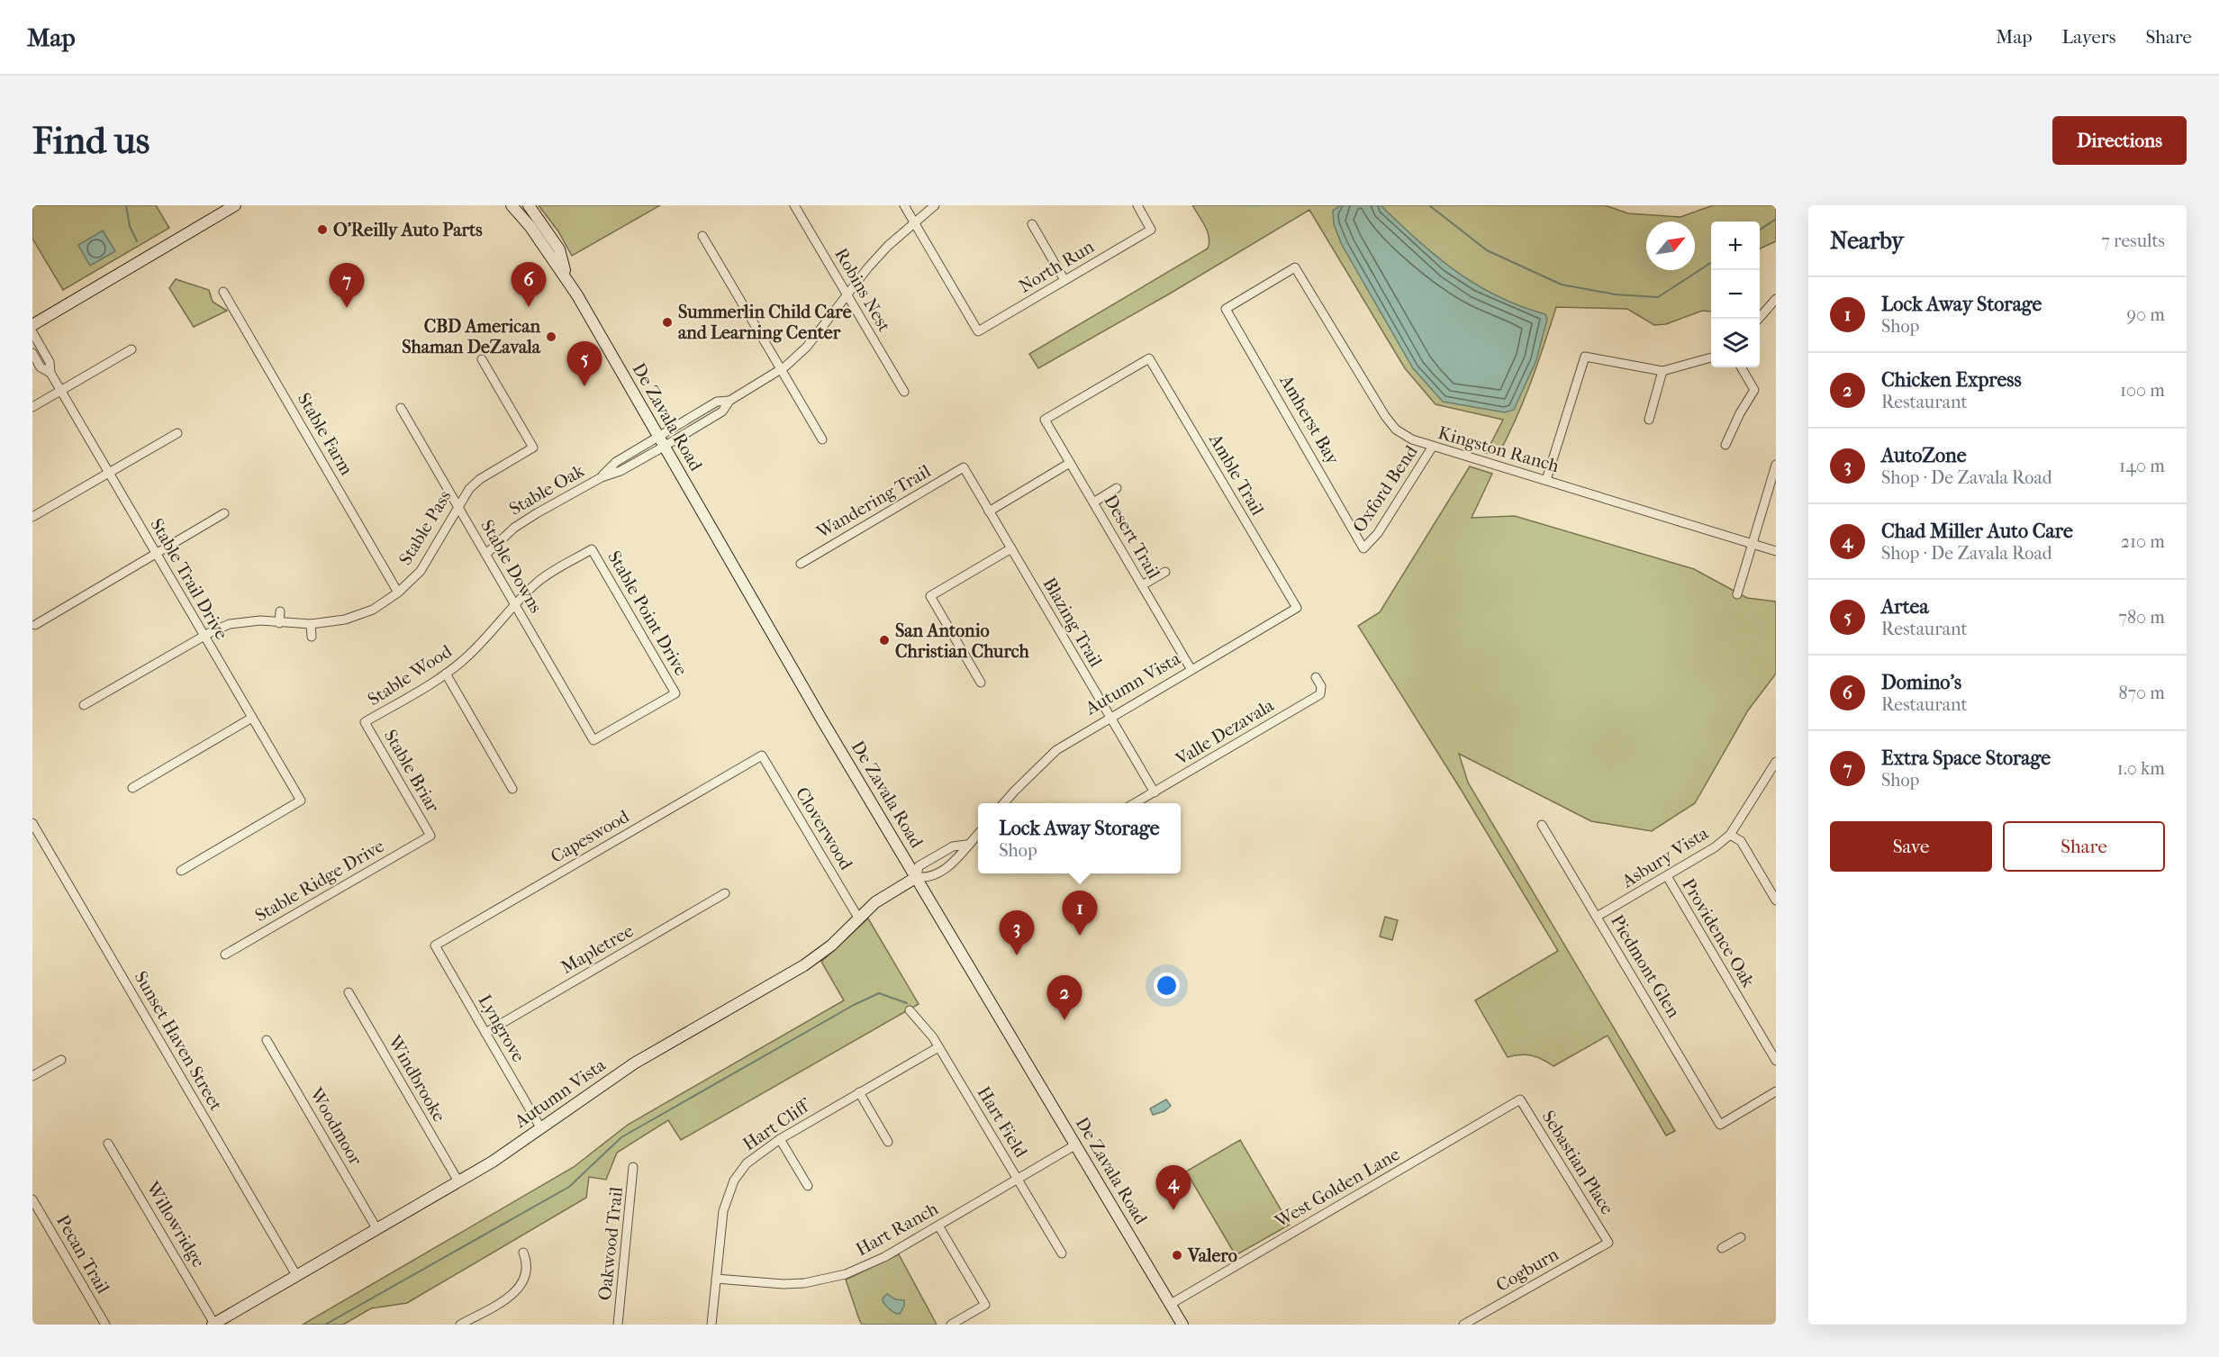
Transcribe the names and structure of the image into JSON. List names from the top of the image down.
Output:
{
  "streets": {
    "main road": ["De Zavala Road", "Autumn Vista"],
    "street": [
      "North Run",
      "Robins Nest",
      "Amherst Bay",
      "Stable Farm",
      "Kingston Ranch",
      "Amble Trail",
      "Oxford Bend",
      "Stable Oak",
      "Wandering Trail",
      "Stable Pass",
      "Desert Trail",
      "Stable Downs",
      "Stable Trail Drive",
      "Stable Point Drive",
      "Blazing Trail",
      "Stable Wood",
      "Valle Dezavala",
      "Stable Briar",
      "Cloverwood",
      "Capeswood",
      "Asbury Vista",
      "Stable Ridge Drive",
      "Providence Oak",
      "Mapletree",
      "Piedmont Glen",
      "Lyngrove",
      "Sunset Haven Street",
      "Windbrooke",
      "Hart Field",
      "Hart Cliff",
      "Woodmoor",
      "Sebastian Place",
      "West Golden Lane",
      "Willowridge",
      "Hart Ranch",
      "Oakwood Trail",
      "Pecan Trail",
      "Cogburn"
    ]
  },
  "crossings": [
    ["De Zavala Road", "Stable Oak"],
    ["De Zavala Road", "Autumn Vista"],
    ["De Zavala Road", "West Golden Lane"],
    ["De Zavala Road", "Hart Ranch"],
    ["Amherst Bay", "Kingston Ranch"],
    ["Amherst Bay", "Oxford Bend"],
    ["Stable Farm", "Stable Pass"],
    ["Kingston Ranch", "Oxford Bend"],
    ["Amble Trail", "Desert Trail"],
    ["Amble Trail", "Autumn Vista"],
    ["Stable Oak", "Stable Downs"],
    ["Wandering Trail", "Blazing Trail"],
    ["Stable Pass", "Stable Downs"],
    ["Stable Pass", "Stable Trail Drive"],
    ["Desert Trail", "Autumn Vista"],
    ["Stable Downs", "Stable Point Drive"],
    ["Stable Downs", "Stable Wood"],
    ["Stable Point Drive", "Stable Wood"],
    ["Blazing Trail", "Autumn Vista"],
    ["Blazing Trail", "Valle Dezavala"],
    ["Stable Wood", "Stable Briar"],
    ["Autumn Vista", "Cloverwood"],
    ["Autumn Vista", "Lyngrove"],
    ["Autumn Vista", "Sunset Haven Street"],
    ["Autumn Vista", "Windbrooke"],
    ["Autumn Vista", "Woodmoor"],
    ["Autumn Vista", "Willowridge"],
    ["Stable Briar", "Stable Ridge Drive"],
    ["Cloverwood", "Capeswood"],
    ["Capeswood", "Lyngrove"],
    ["Asbury Vista", "Providence Oak"],
    ["Asbury Vista", "Piedmont Glen"],
    ["Mapletree", "Lyngrove"],
    ["Hart Field", "Hart Cliff"],
    ["Hart Field", "Hart Ranch"],
    ["Hart Cliff", "Hart Ranch"],
    ["Sebastian Place", "West Golden Lane"],
    ["Sebastian Place", "Cogburn"]
  ],
  "places": [
    "O'Reilly Auto Parts",
    "Summerlin Child Care and Learning Center",
    "CBD American Shaman DeZavala",
    "San Antonio Christian Church",
    "Valero"
  ],
  "north": "top right",
  "page": {
    "header": "Map",
    "nav": ["Map", "Layers", "Share"],
    "buttons": [
      "Directions",
      ["Save", "Share"]
    ],
    "title": "Find us",
    "heading": ["Nearby", "7 results"],
    "map_buttons": ["+", "−"],
    "pins": [
      "6",
      "7",
      "5",
      "1",
      "3",
      "2",
      "4"
    ],
    "list": [
      {
        "mark": "1",
        "name": "Lock Away Storage",
        "note": "Shop",
        "value": "90 m"
      },
      {
        "mark": "2",
        "name": "Chicken Express",
        "note": "Restaurant",
        "value": "100 m"
      },
      {
        "mark": "3",
        "name": "AutoZone",
        "note": "Shop · De Zavala Road",
        "value": "140 m"
      },
      {
        "mark": "4",
        "name": "Chad Miller Auto Care",
        "note": "Shop · De Zavala Road",
        "value": "210 m"
      },
      {
        "mark": "5",
        "name": "Artea",
        "note": "Restaurant",
        "value": "780 m"
      },
      {
        "mark": "6",
        "name": "Domino's",
        "note": "Restaurant",
        "value": "870 m"
      },
      {
        "mark": "7",
        "name": "Extra Space Storage",
        "note": "Shop",
        "value": "1.0 km"
      }
    ],
    "popup": ["Lock Away Storage", "Shop"]
  }
}
